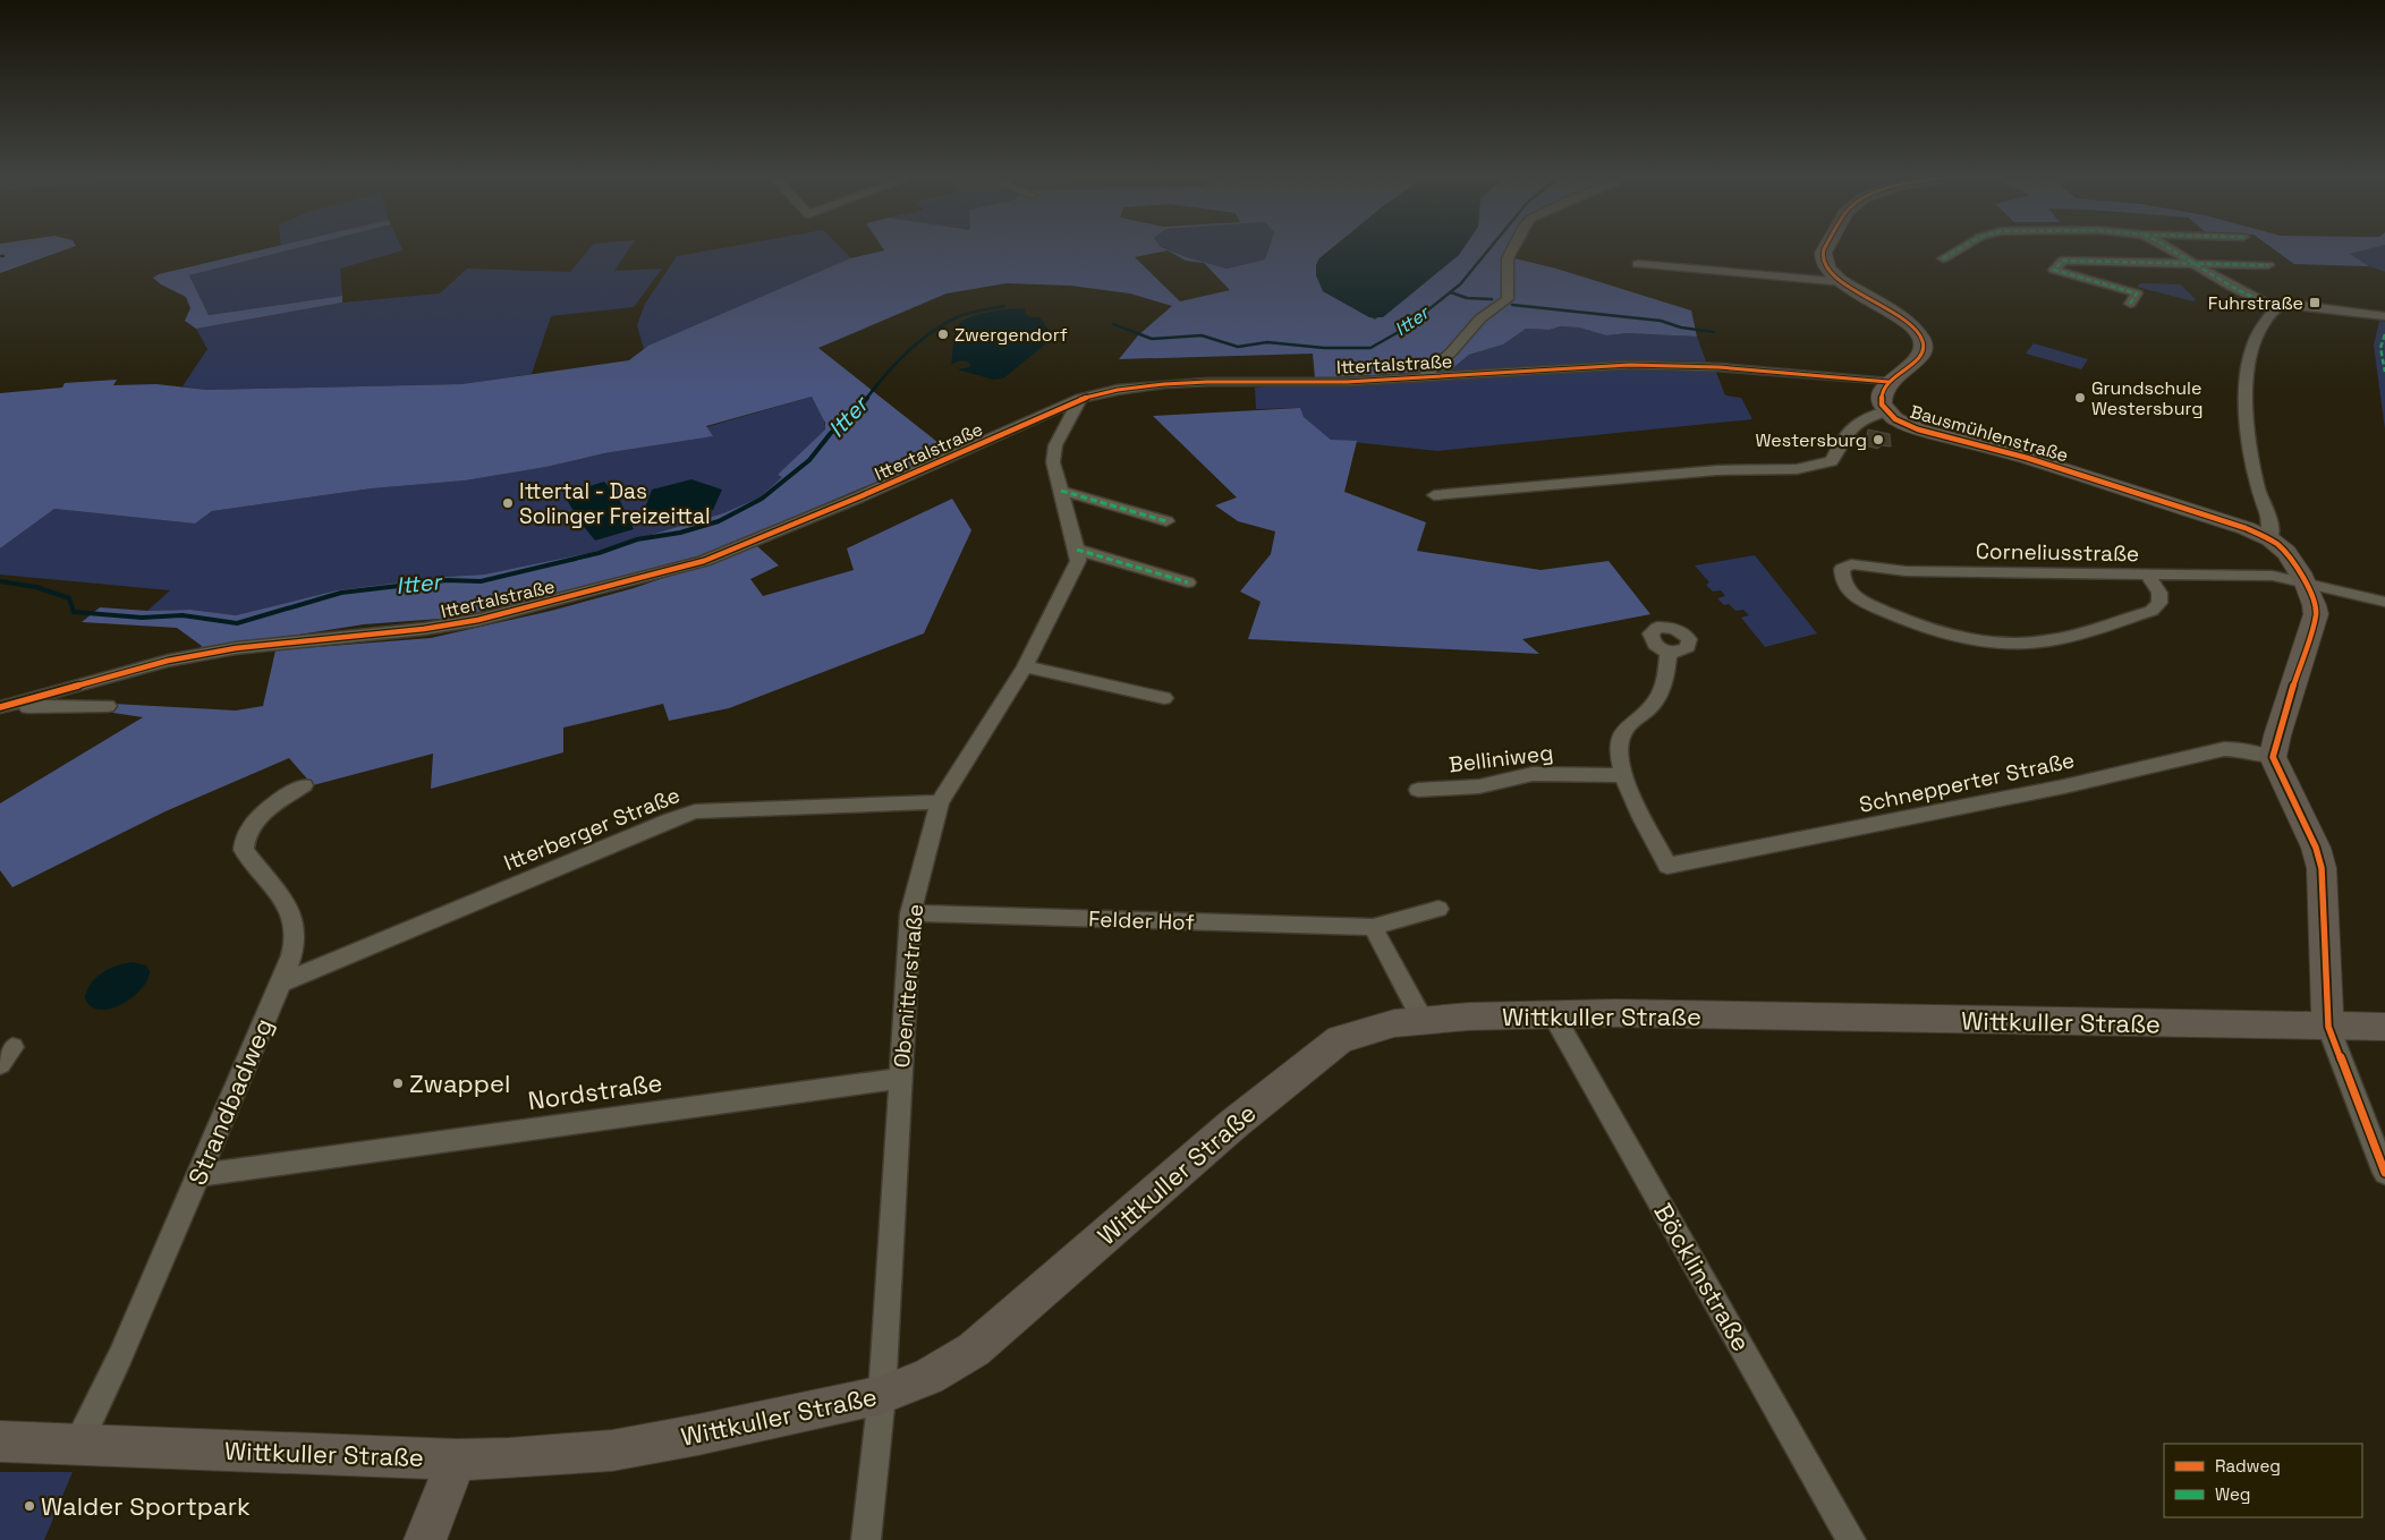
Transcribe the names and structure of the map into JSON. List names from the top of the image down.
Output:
{
  "streets": {
    "street": [
      "Ittertalstraße",
      "Bausmühlenstraße",
      "Corneliusstraße",
      "Belliniweg",
      "Schnepperter Straße",
      "Itterberger Straße",
      "Felder Hof",
      "Obenitterstraße",
      "Wittkuller Straße",
      "Nordstraße",
      "Strandbadweg",
      "Böcklinstraße"
    ]
  },
  "crossings": [
    ["Ittertalstraße", "Bausmühlenstraße"],
    ["Ittertalstraße", "Obenitterstraße"],
    ["Belliniweg", "Schnepperter Straße"],
    ["Itterberger Straße", "Obenitterstraße"],
    ["Itterberger Straße", "Strandbadweg"],
    ["Felder Hof", "Obenitterstraße"],
    ["Obenitterstraße", "Wittkuller Straße"],
    ["Obenitterstraße", "Nordstraße"],
    ["Wittkuller Straße", "Strandbadweg"],
    ["Wittkuller Straße", "Böcklinstraße"],
    ["Nordstraße", "Strandbadweg"]
  ],
  "water": ["Itter"],
  "places": {
    "transit": ["Fuhrstraße"],
    "other": [
      "Zwergendorf",
      "Grundschule Westersburg",
      "Westersburg",
      "Ittertal - Das Solinger Freizeittal",
      "Zwappel",
      "Walder Sportpark"
    ]
  },
  "legend": ["Radweg", "Weg"]
}
